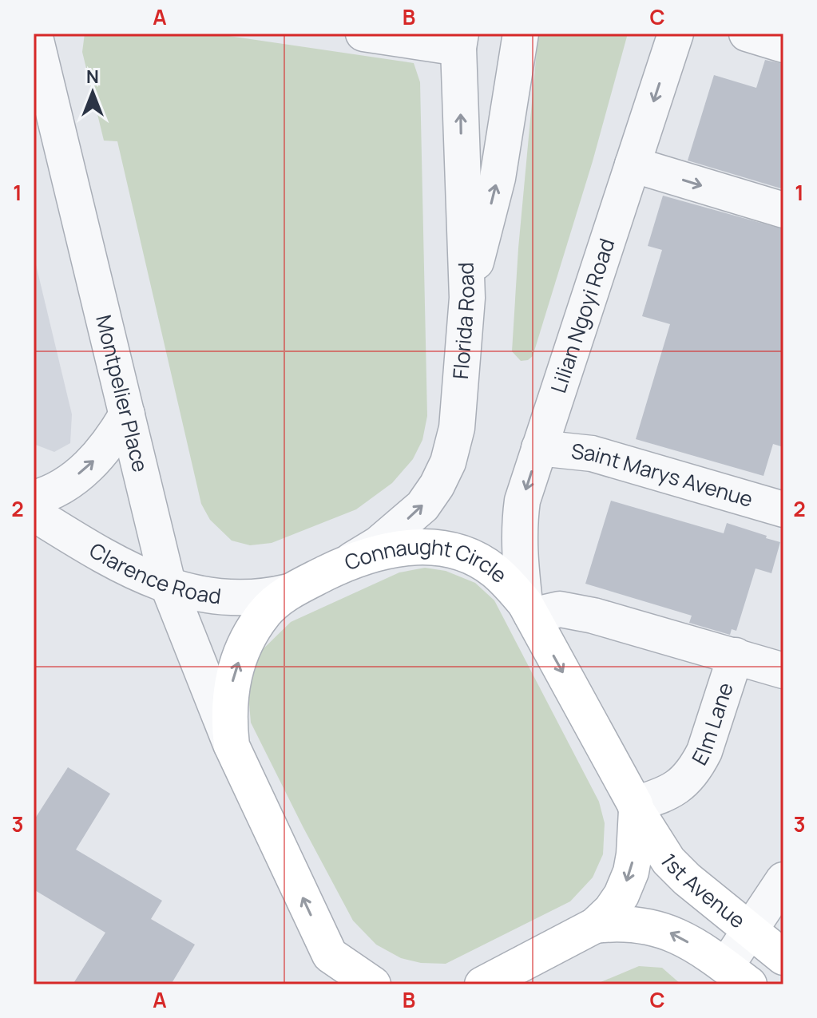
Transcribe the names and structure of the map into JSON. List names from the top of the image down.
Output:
{
  "streets": {
    "main road": ["Connaught Circle", "1st Avenue"],
    "street": [
      "Lilian Ngoyi Road",
      "Florida Road",
      "Montpelier Place",
      "Saint Marys Avenue",
      "Clarence Road",
      "Elm Lane"
    ]
  },
  "crossings": [
    ["Lilian Ngoyi Road", "Saint Marys Avenue"],
    ["Lilian Ngoyi Road", "Connaught Circle"],
    ["Florida Road", "Connaught Circle"],
    ["Montpelier Place", "Clarence Road"],
    ["Montpelier Place", "Connaught Circle"],
    ["Clarence Road", "Connaught Circle"],
    ["Connaught Circle", "Elm Lane"],
    ["Connaught Circle", "1st Avenue"],
    ["Elm Lane", "1st Avenue"]
  ],
  "north": "top",
  "grid": {
    "columns": ["A", "B", "C"],
    "rows": ["1", "2", "3"]
  }
}
